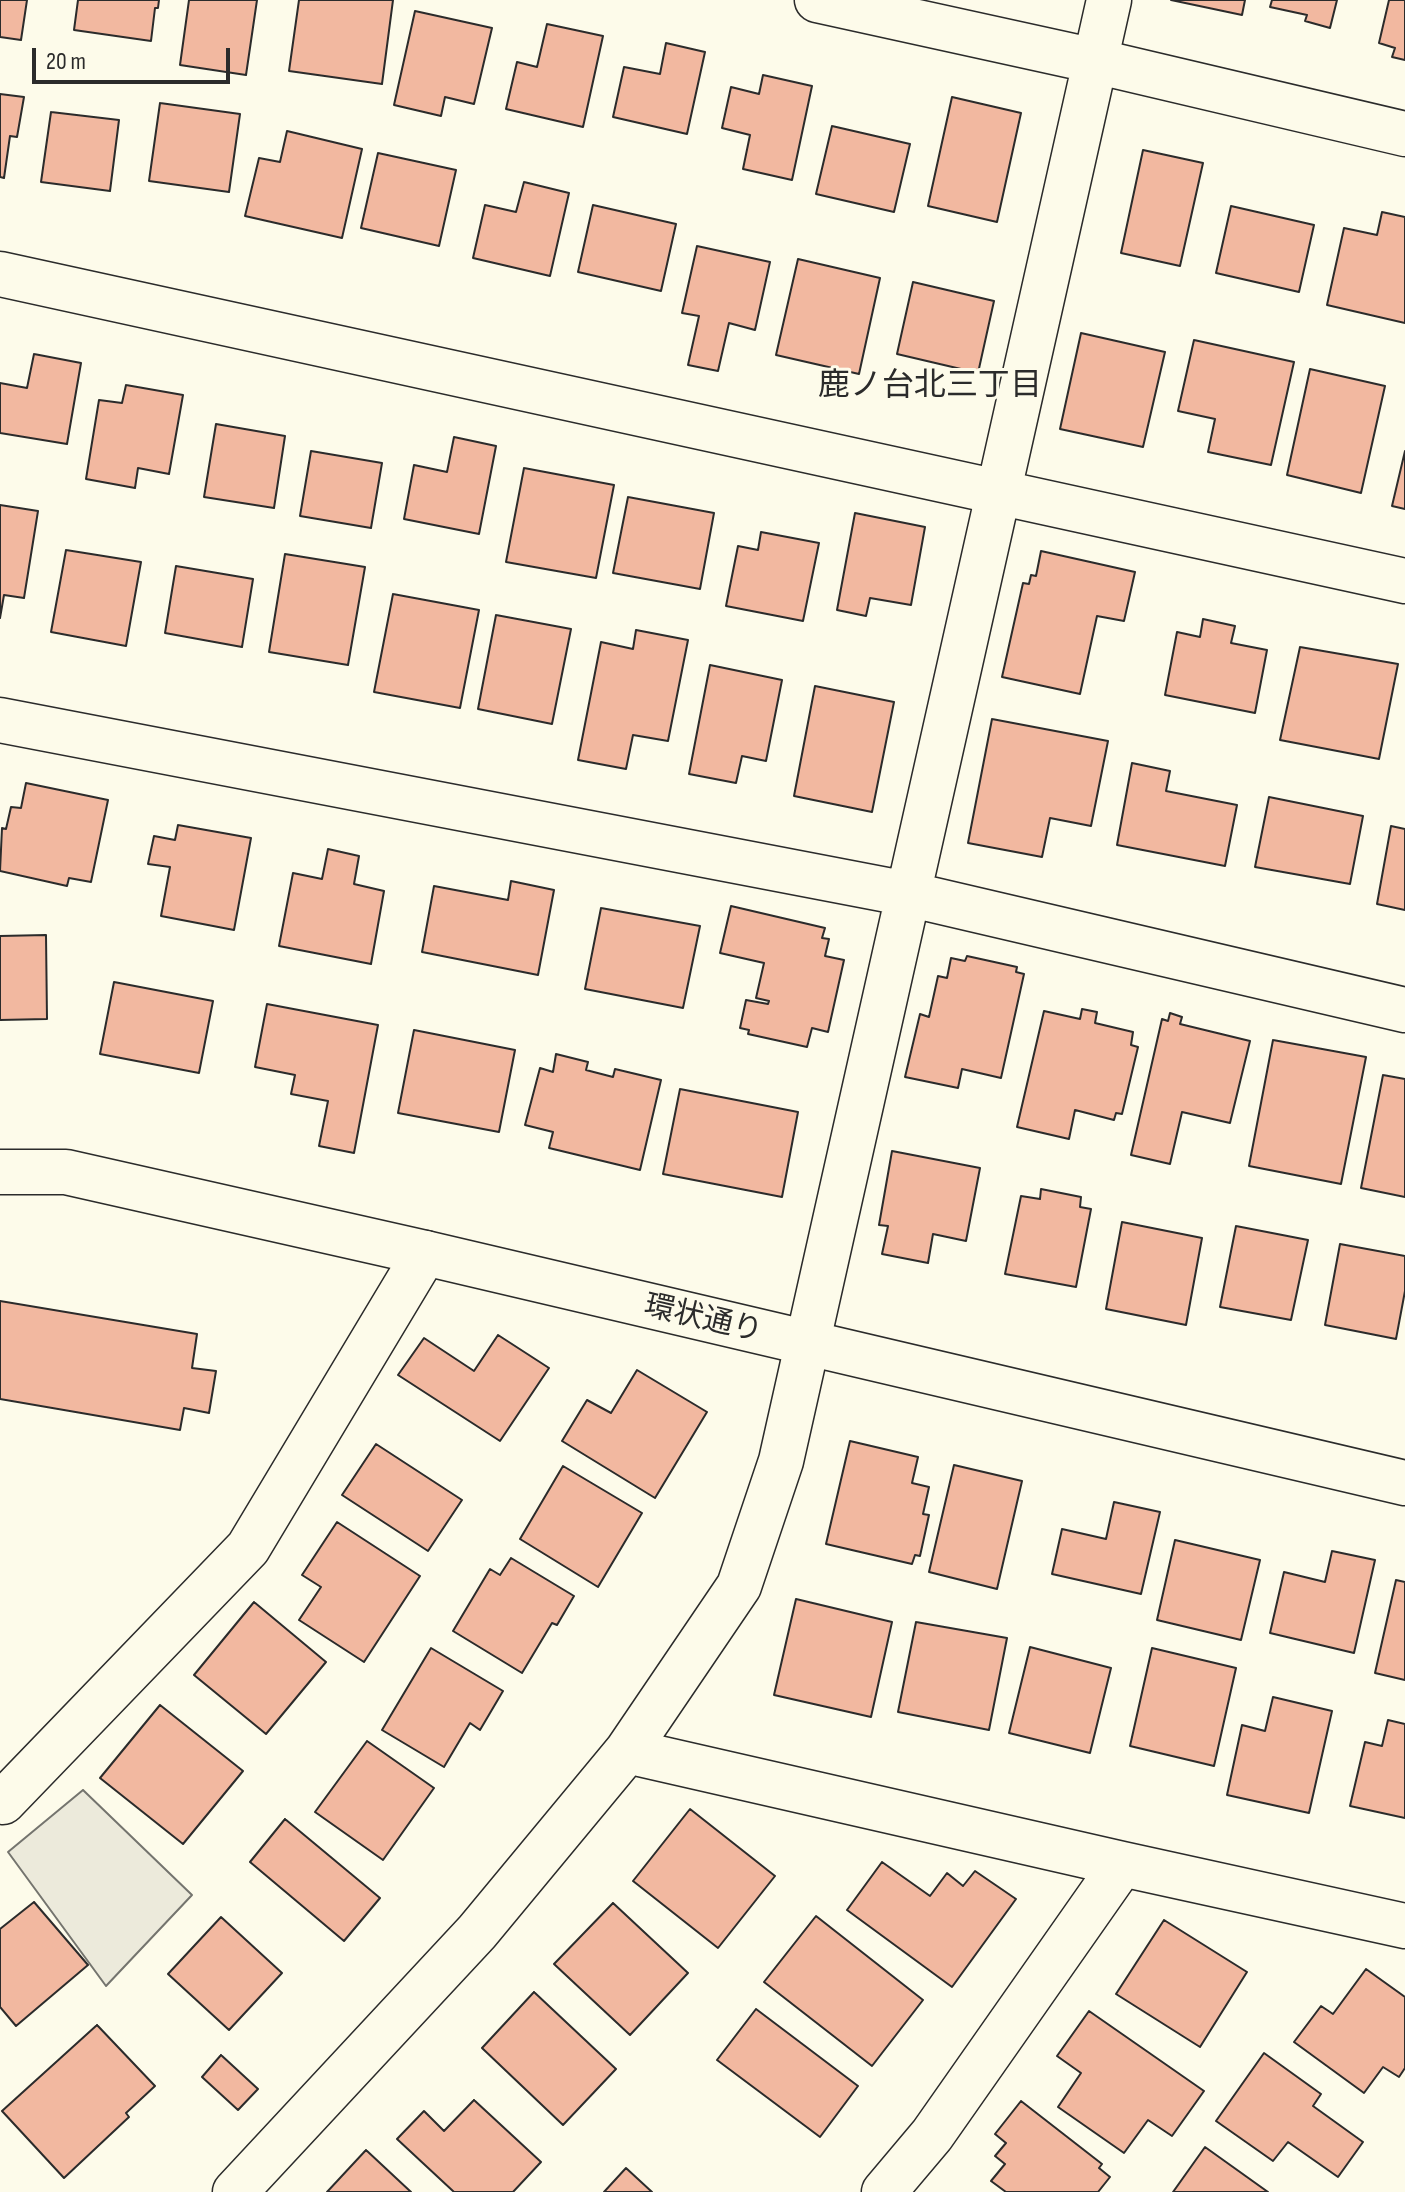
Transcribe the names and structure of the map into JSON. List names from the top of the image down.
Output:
{
  "streets": {
    "street": ["環状通り"]
  },
  "districts": ["鹿ノ台北三丁目"],
  "scale_bar": "20 m"
}
